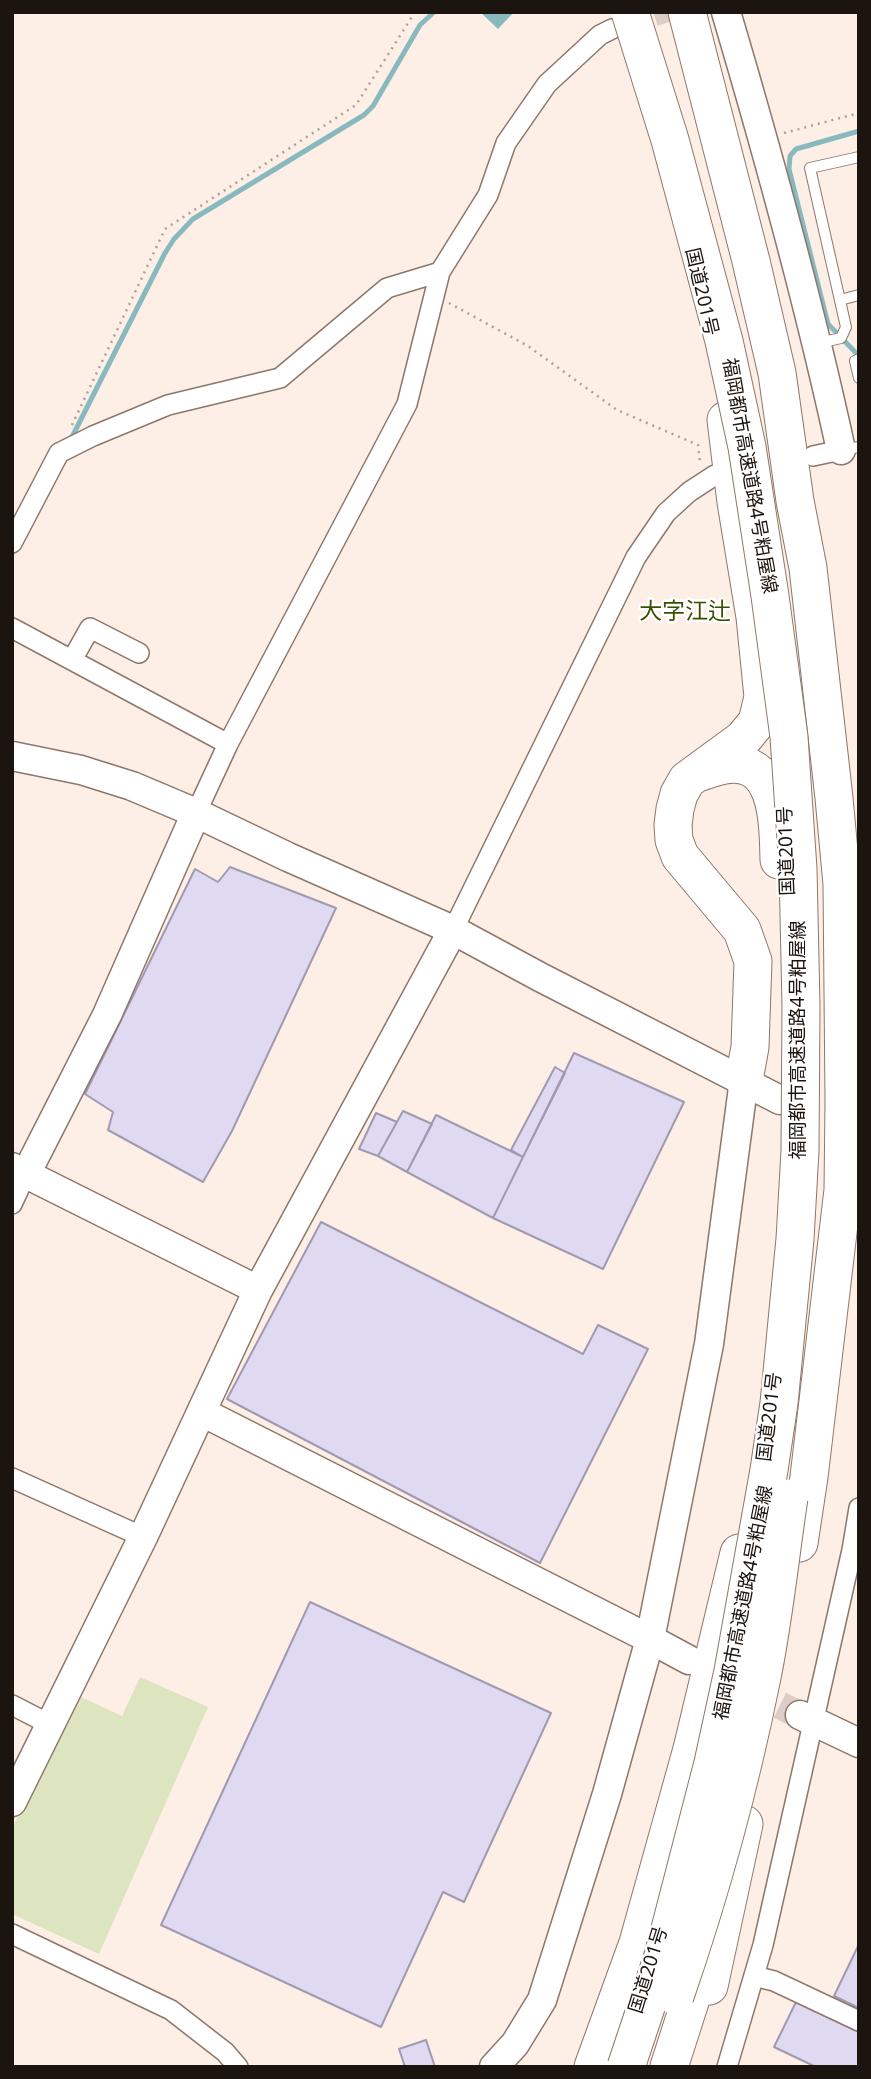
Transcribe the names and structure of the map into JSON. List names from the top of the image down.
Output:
{
  "streets": {
    "highway": ["国道201号", "福岡都市高速道路4号粕屋線"]
  },
  "crossings": [
    ["国道201号", "福岡都市高速道路4号粕屋線"]
  ],
  "districts": ["大字江辻"]
}
